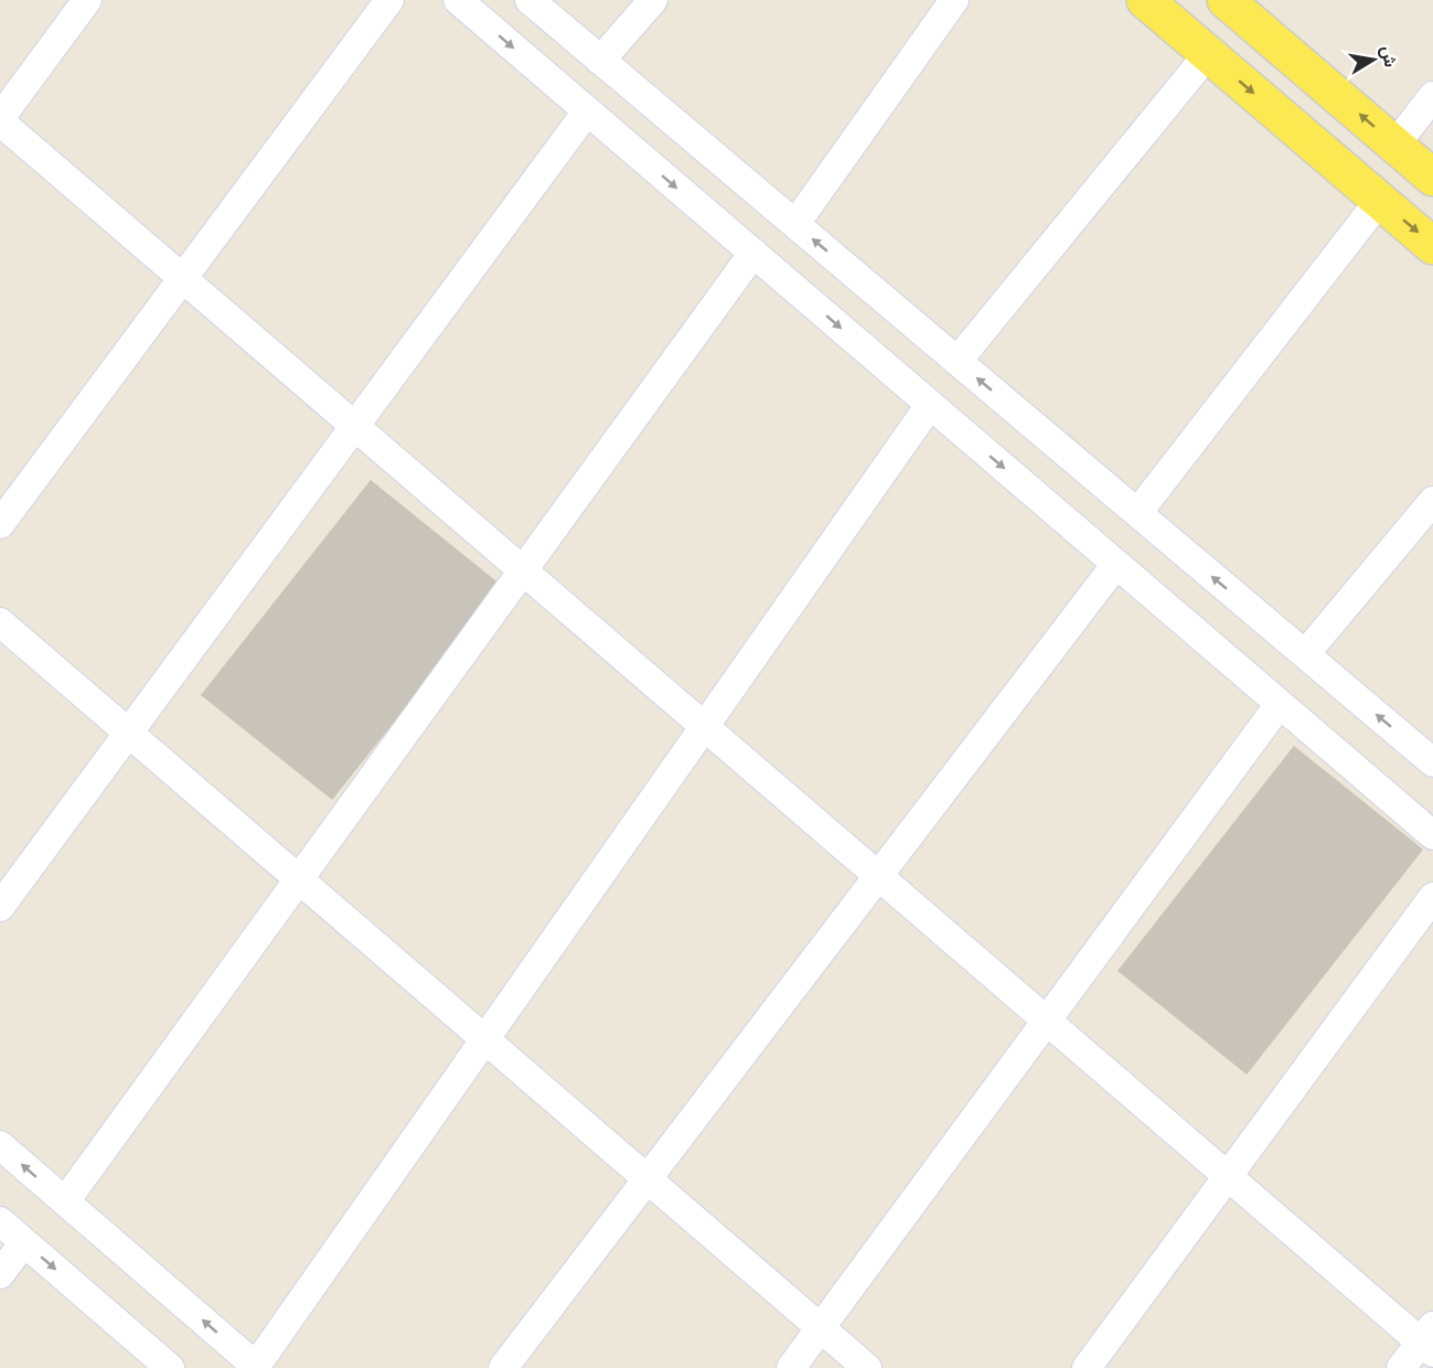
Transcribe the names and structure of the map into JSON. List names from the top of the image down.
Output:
{
  "north": "right"
}
